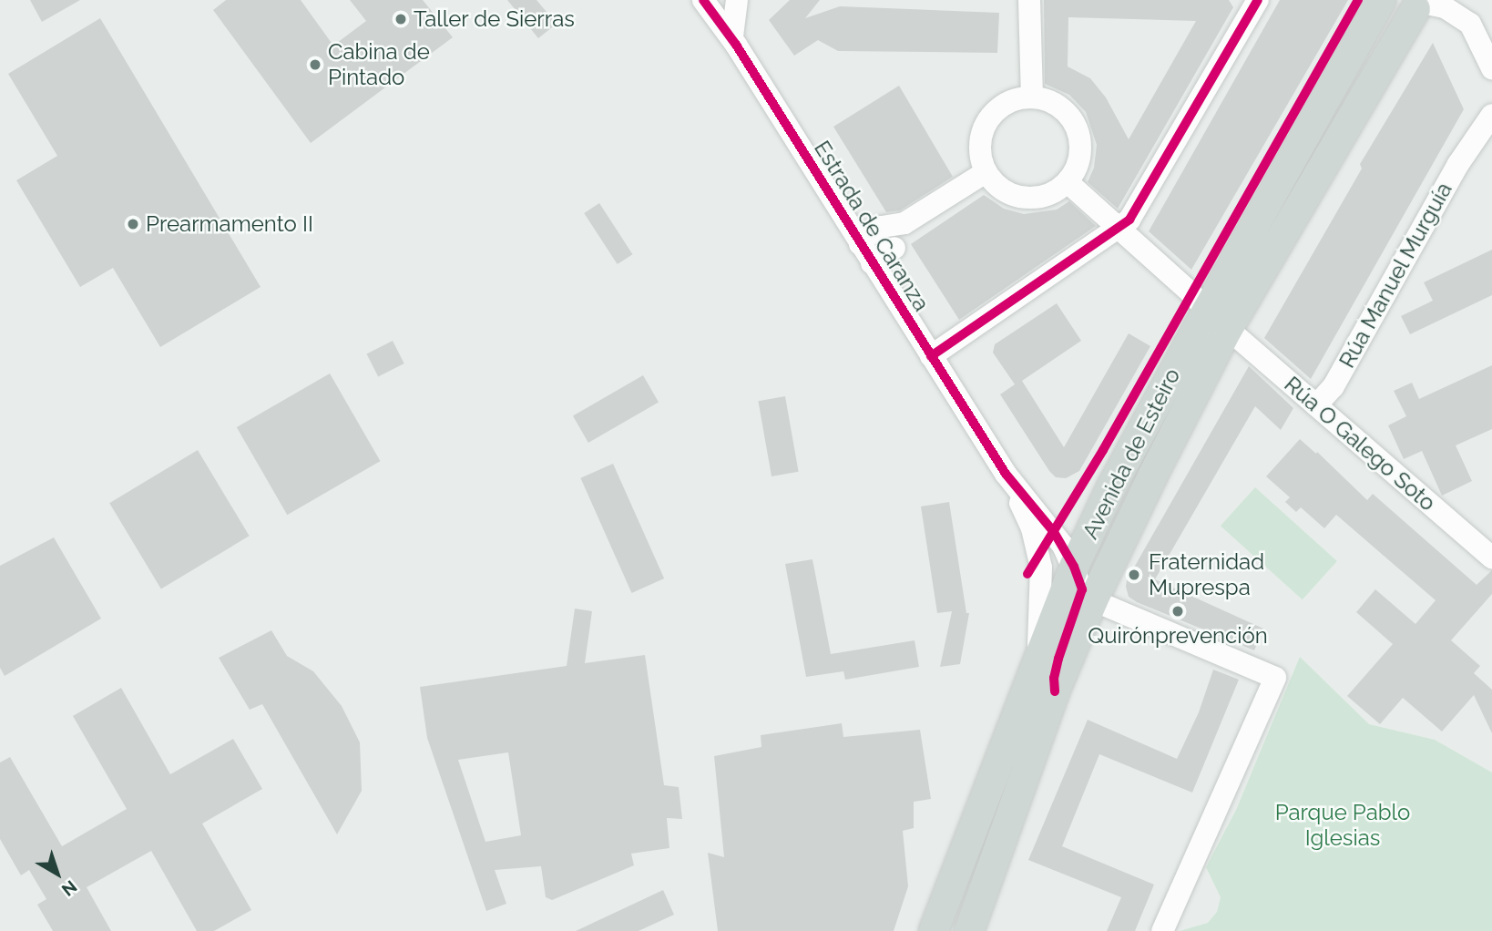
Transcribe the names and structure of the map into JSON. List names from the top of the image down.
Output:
{
  "streets": {
    "main road": ["Avenida de Esteiro"],
    "street": ["Estrada de Caranza", "Rúa Manuel Murguía", "Rúa O Galego Soto"]
  },
  "crossings": [
    ["Rúa Manuel Murguía", "Rúa O Galego Soto"],
    ["Rúa O Galego Soto", "Avenida de Esteiro"]
  ],
  "parks": ["Parque Pablo Iglesias"],
  "places": [
    "Taller de Sierras",
    "Cabina de Pintado",
    "Prearmamento II",
    "Fraternidad Muprespa",
    "Quirónprevención"
  ],
  "north": "bottom right"
}
